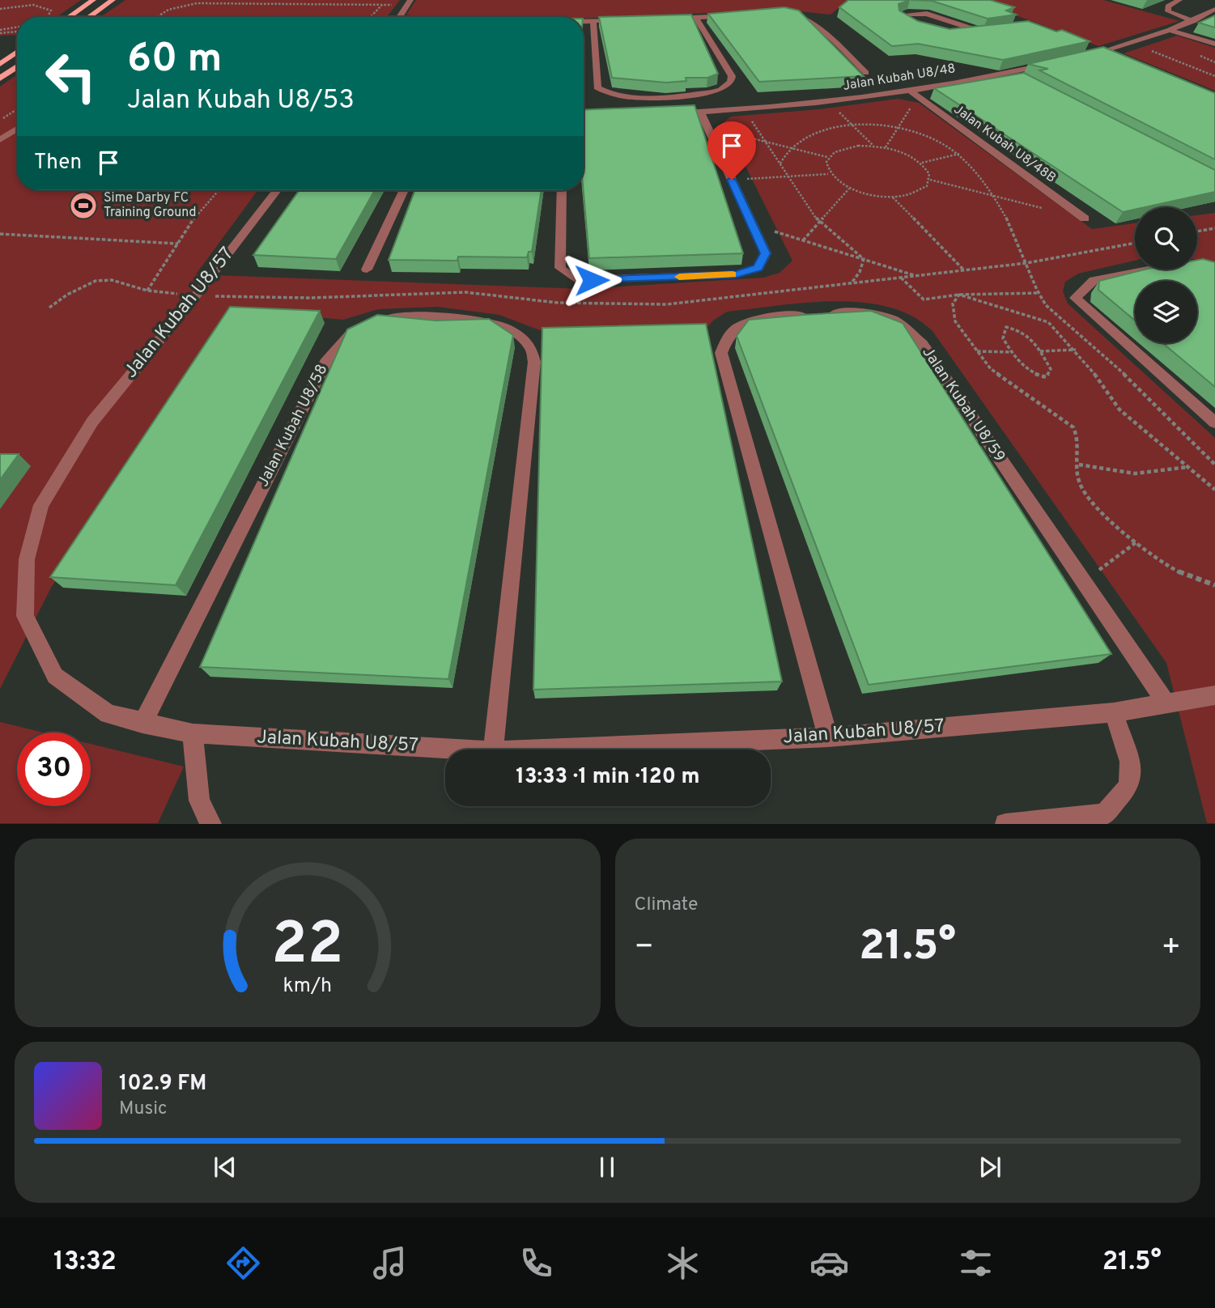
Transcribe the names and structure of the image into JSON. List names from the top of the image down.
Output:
{
  "streets": {
    "street": [
      "Jalan Kubah U8/48",
      "Jalan Kubah U8/48B",
      "Jalan Kubah U8/57",
      "Jalan Kubah U8/59",
      "Jalan Kubah U8/58"
    ]
  },
  "crossings": [
    ["Jalan Kubah U8/48", "Jalan Kubah U8/48B"],
    ["Jalan Kubah U8/57", "Jalan Kubah U8/59"],
    ["Jalan Kubah U8/57", "Jalan Kubah U8/58"]
  ],
  "places": {
    "sports": ["Sime Darby FC Training Ground"]
  },
  "page": {
    "turn": ["60 m", "Jalan Kubah U8/53"],
    "then": "Then",
    "limit": "30",
    "trip": "13:33 · 1 min · 120 m",
    "tile": "Climate",
    "heat": ["−", "21.5°", "+"],
    "song": ["102.9 FM", "Music"],
    "tabs": ["13:32", "21.5°"],
    "gauge": ["22", "km/h"]
  }
}
